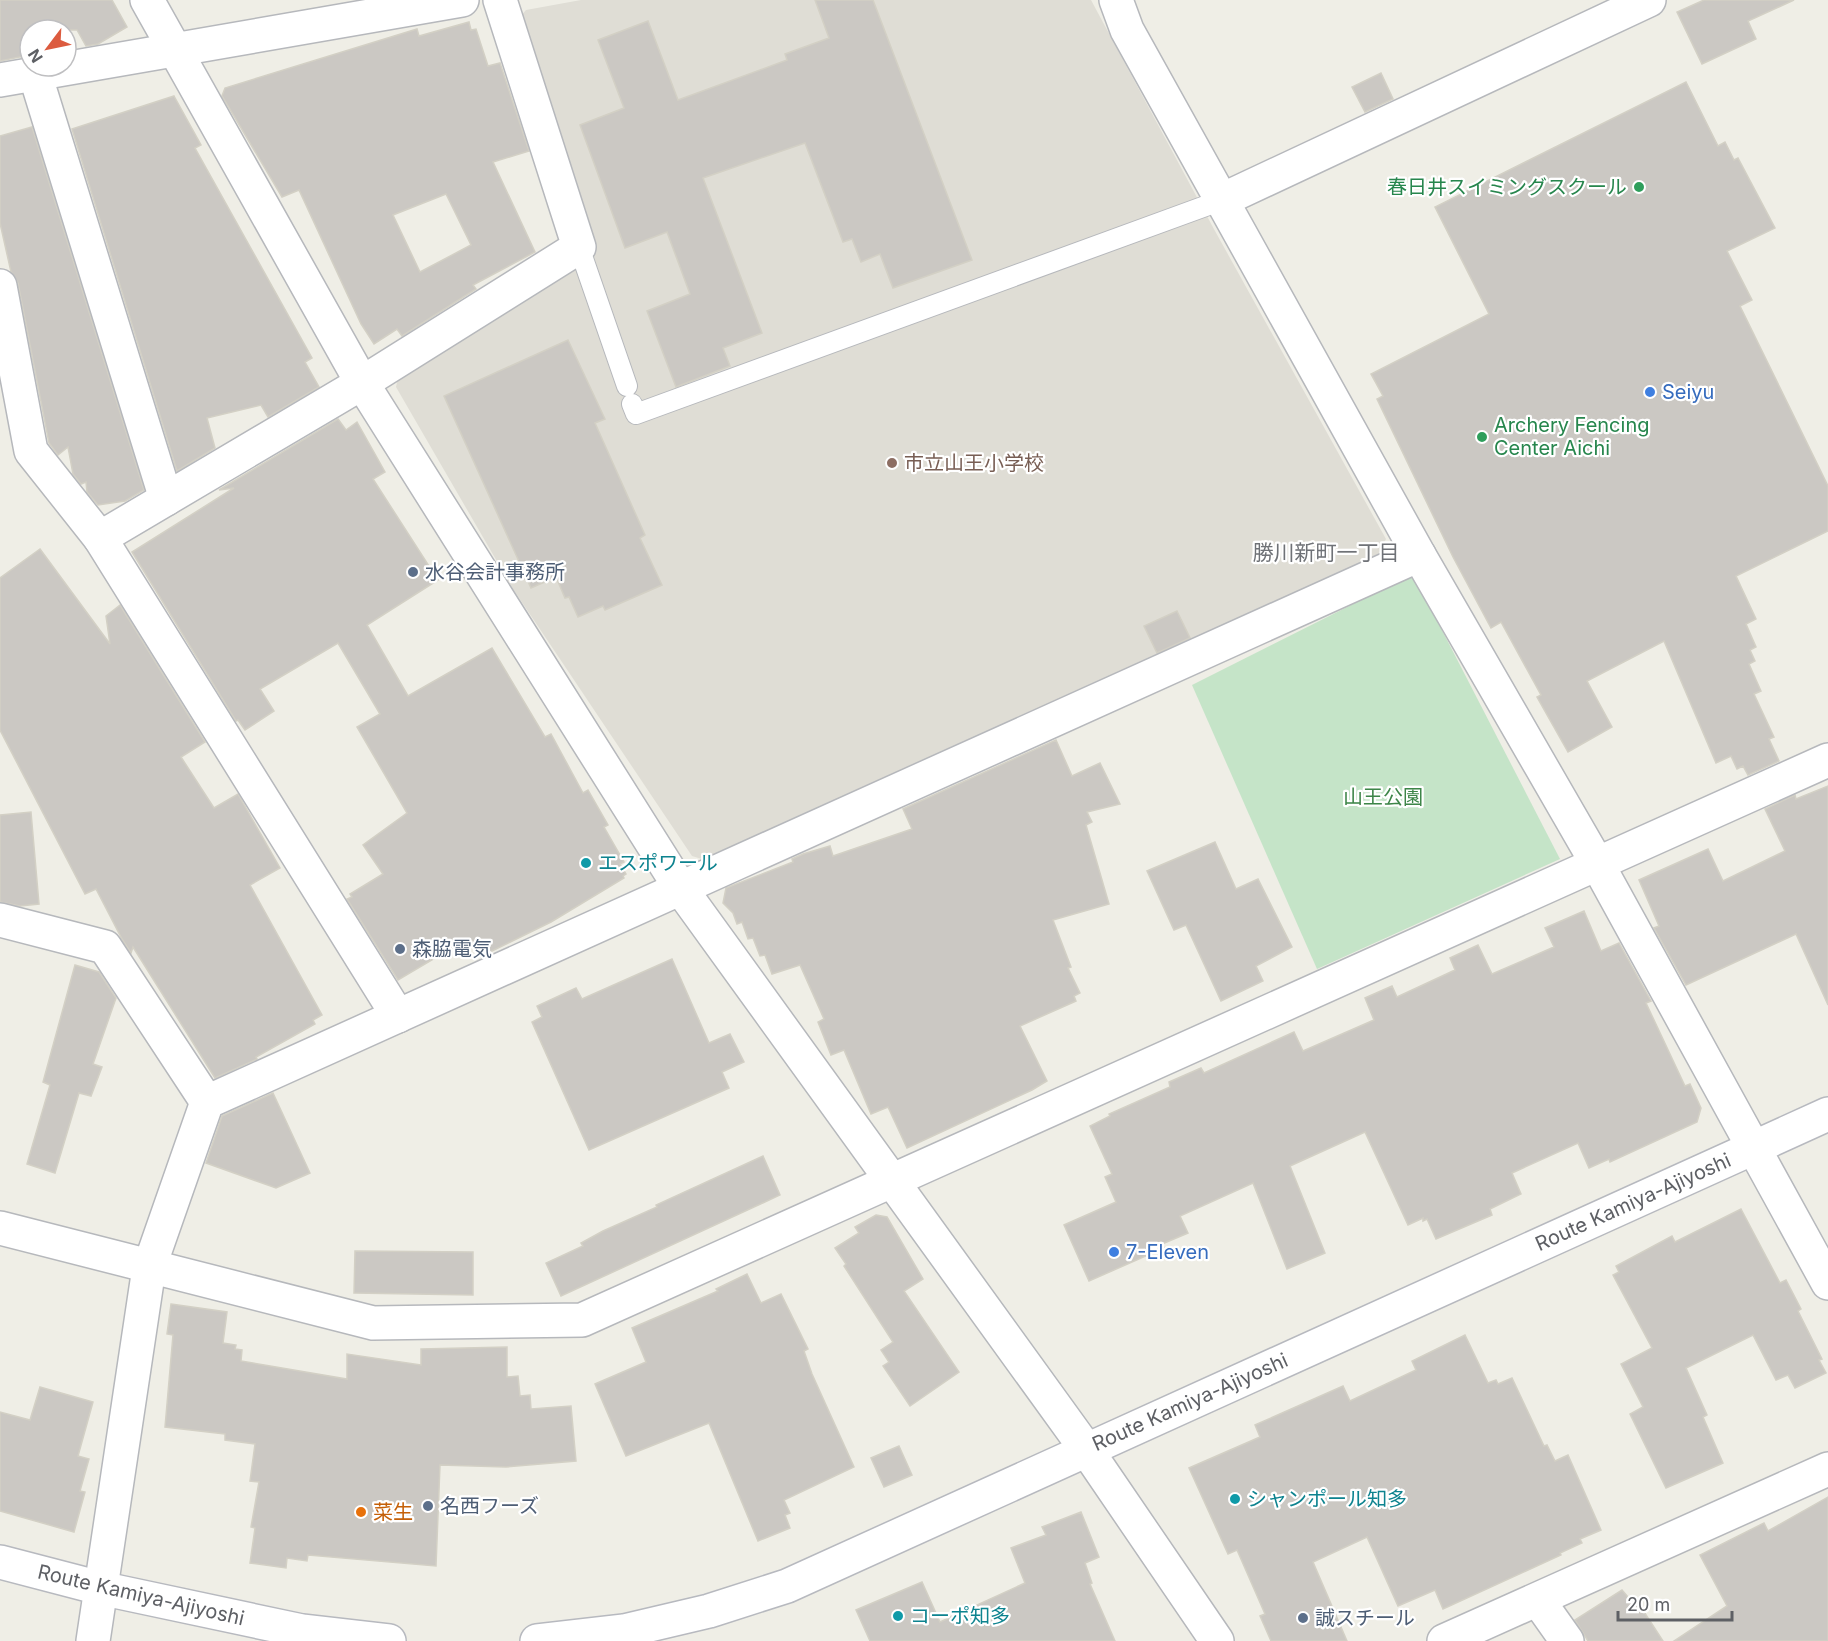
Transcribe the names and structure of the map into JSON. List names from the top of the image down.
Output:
{
  "streets": {
    "street": ["Route Kamiya-Ajiyoshi"]
  },
  "districts": ["勝川新町一丁目"],
  "parks": ["山王公園"],
  "places": [
    "春日井スイミングスクール",
    "Seiyu",
    "Archery Fencing Center Aichi",
    "市立山王小学校",
    "水谷会計事務所",
    "エスポワール",
    "森脇電気",
    "7-Eleven",
    "シャンポール知多",
    "名西フーズ",
    "菜生",
    "コーポ知多",
    "誠スチール"
  ],
  "scale_bar": "20 m",
  "north": "bottom left"
}
